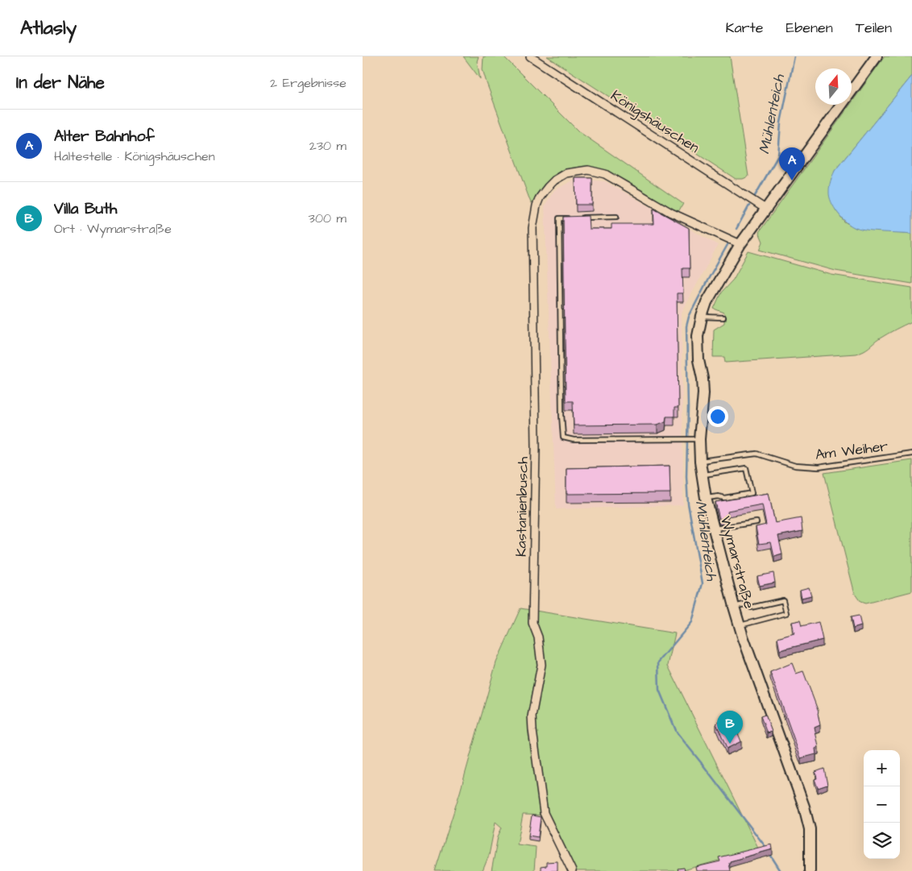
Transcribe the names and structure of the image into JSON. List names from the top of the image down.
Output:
{
  "streets": {
    "main road": ["Wymarstraße"],
    "street": ["Königshäuschen", "Kastanienbusch"],
    "lane": ["Am Weiher"]
  },
  "crossings": [
    ["Königshäuschen", "Wymarstraße"],
    ["Am Weiher", "Wymarstraße"],
    ["Kastanienbusch", "Wymarstraße"]
  ],
  "water": ["Mühlenteich"],
  "north": "top",
  "page": {
    "header": "Atlasly",
    "nav": ["Karte", "Ebenen", "Teilen"],
    "heading": ["In der Nähe", "2 Ergebnisse"],
    "list": [
      {
        "mark": "A",
        "name": "Alter Bahnhof",
        "note": "Haltestelle · Königshäuschen",
        "value": "230 m"
      },
      {
        "mark": "B",
        "name": "Villa Buth",
        "note": "Ort · Wymarstraße",
        "value": "300 m"
      }
    ],
    "pins": ["A", "B"],
    "map_buttons": ["+", "−"]
  }
}
